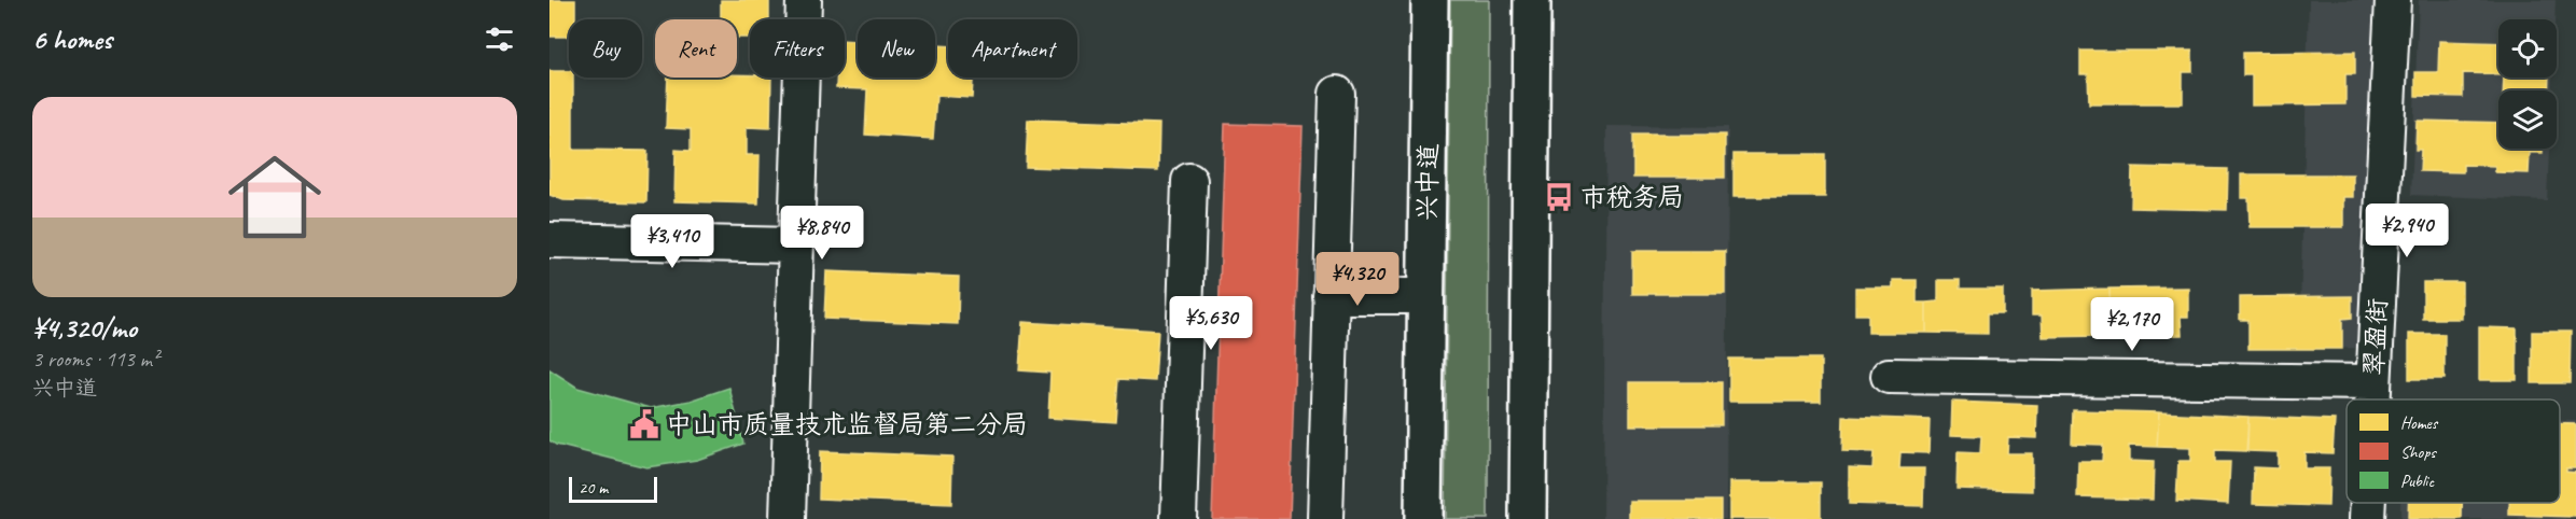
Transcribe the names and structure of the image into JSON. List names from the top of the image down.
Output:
{
  "streets": {
    "main road": ["兴中道"],
    "street": ["翠盈街"]
  },
  "places": {
    "bus stop": ["市税务局"],
    "public building": ["中山市质量技术监督局第二分局"]
  },
  "legend": ["Homes", "Shops", "Public"],
  "scale_bar": "20 m",
  "page": {
    "heading": "6 homes",
    "chip": [
      "Buy",
      "Rent",
      "Filters",
      "New",
      "Apartment"
    ],
    "list": [
      {
        "name": "¥4,320/mo",
        "note": "3 rooms · 113 m² · 兴中道"
      }
    ],
    "price": [
      "¥2,940",
      "¥8,840",
      "¥3,410",
      "¥4,320",
      "¥5,630",
      "¥2,170"
    ],
    "scale": "20 m"
  }
}
